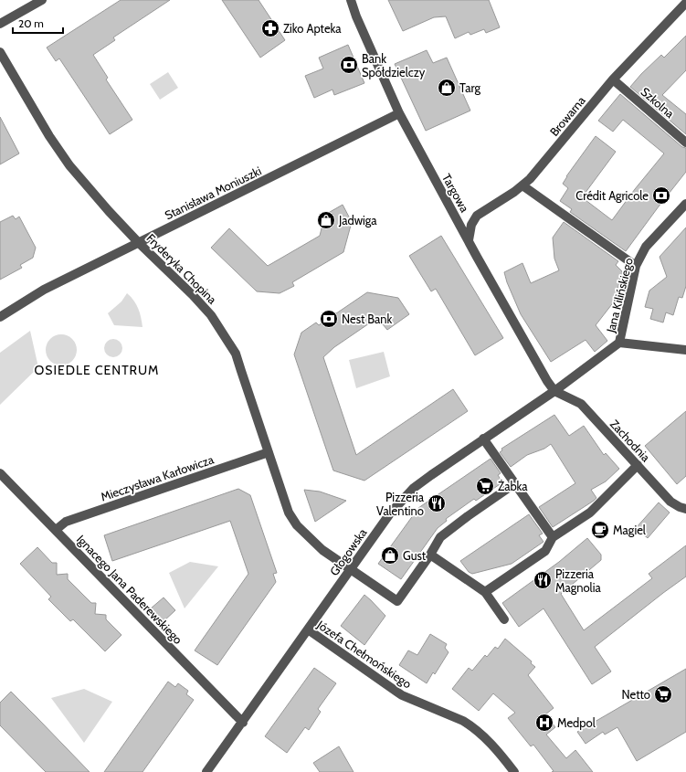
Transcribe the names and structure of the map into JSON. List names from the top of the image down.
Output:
{
  "streets": {
    "street": [
      "Szkolna",
      "Browarna",
      "Stanisława Moniuszki",
      "Targowa",
      "Fryderyka Chopina",
      "Jana Kilińskiego",
      "Zachodnia",
      "Mieczysława Karłowicza",
      "Głogowska",
      "Ignacego Jana Paderewskiego",
      "Józefa Chełmońskiego"
    ]
  },
  "crossings": [
    ["Szkolna", "Browarna"],
    ["Browarna", "Targowa"],
    ["Stanisława Moniuszki", "Targowa"],
    ["Stanisława Moniuszki", "Fryderyka Chopina"],
    ["Targowa", "Zachodnia"],
    ["Targowa", "Głogowska"],
    ["Fryderyka Chopina", "Mieczysława Karłowicza"],
    ["Fryderyka Chopina", "Głogowska"],
    ["Jana Kilińskiego", "Głogowska"],
    ["Zachodnia", "Głogowska"],
    ["Mieczysława Karłowicza", "Ignacego Jana Paderewskiego"],
    ["Głogowska", "Ignacego Jana Paderewskiego"],
    ["Głogowska", "Józefa Chełmońskiego"]
  ],
  "districts": ["OSIEDLE CENTRUM"],
  "places": {
    "pharmacy": ["Ziko Apteka"],
    "bank": ["Bank Spółdzielczy", "Crédit Agricole", "Nest Bank"],
    "shop": ["Targ", "Jadwiga", "Gust"],
    "supermarket": ["Żabka", "Netto"],
    "restaurant": ["Pizzeria Valentino", "Pizzeria Magnolia"],
    "cafe": ["Magiel"],
    "hospital": ["Medpol"]
  },
  "scale_bar": "20 m"
}
